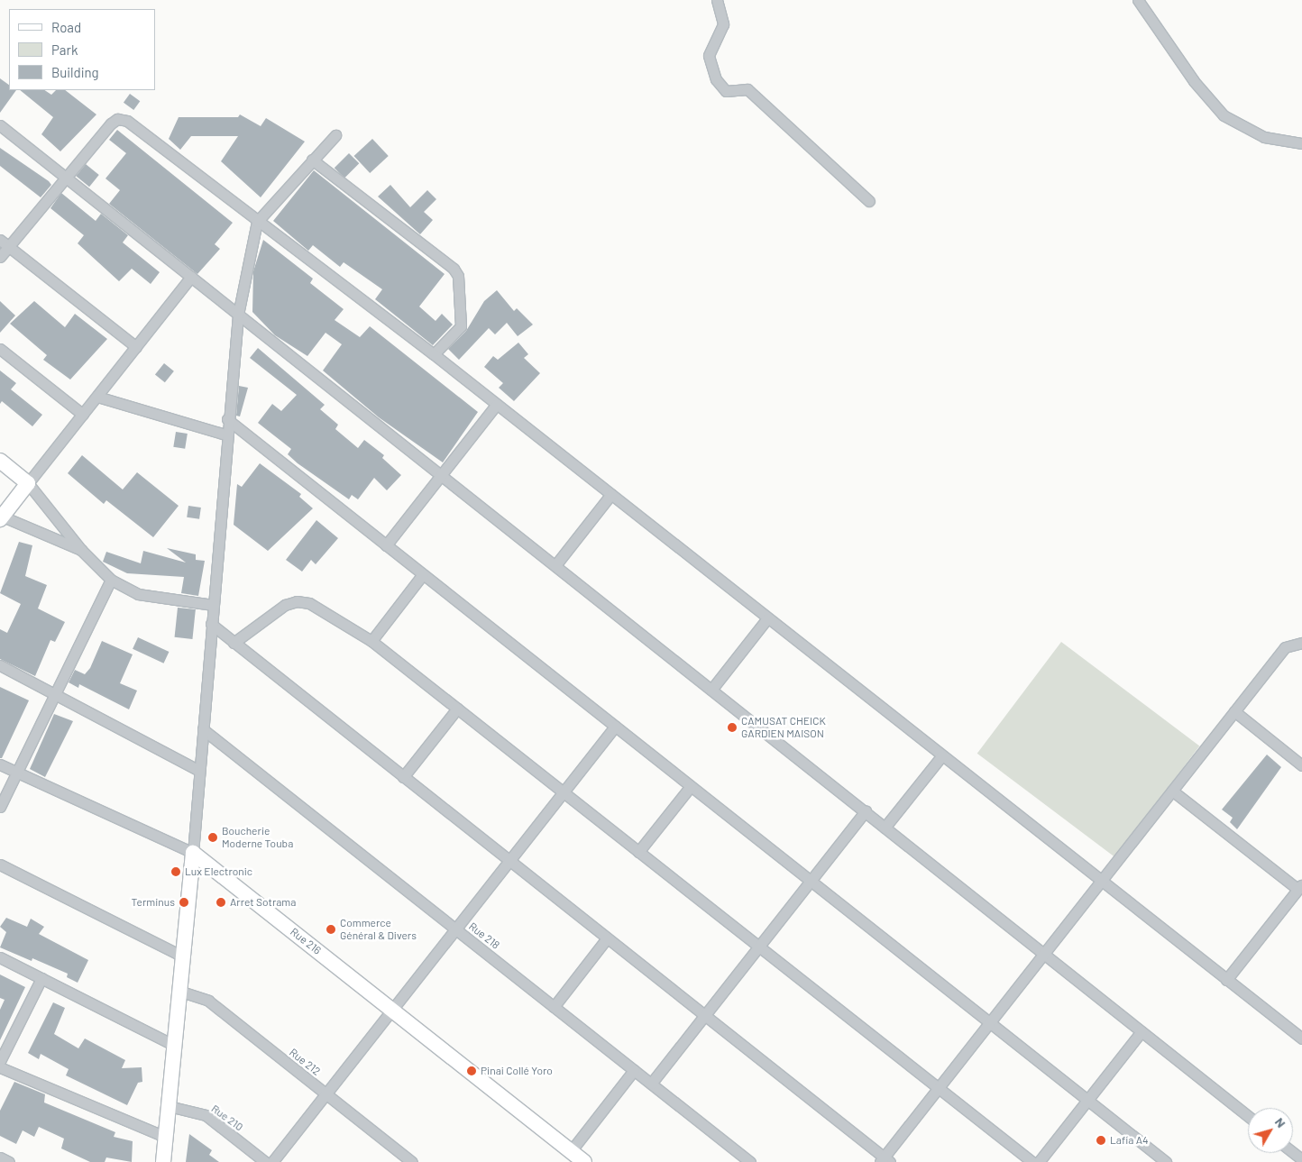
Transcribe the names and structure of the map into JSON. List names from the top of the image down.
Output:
{
  "streets": {
    "street": [
      "Rue 218",
      "Rue 216",
      "Rue 212",
      "Rue 210"
    ]
  },
  "places": [
    "CAMUSAT CHEICK GARDIEN MAISON",
    "Boucherie Moderne Touba",
    "Lux Electronic",
    "Terminus",
    "Arret Sotrama",
    "Commerce Général & Divers",
    "Pinai Collé Yoro",
    "Lafia A4"
  ],
  "legend": ["Road", "Park", "Building"],
  "north": "top right"
}
